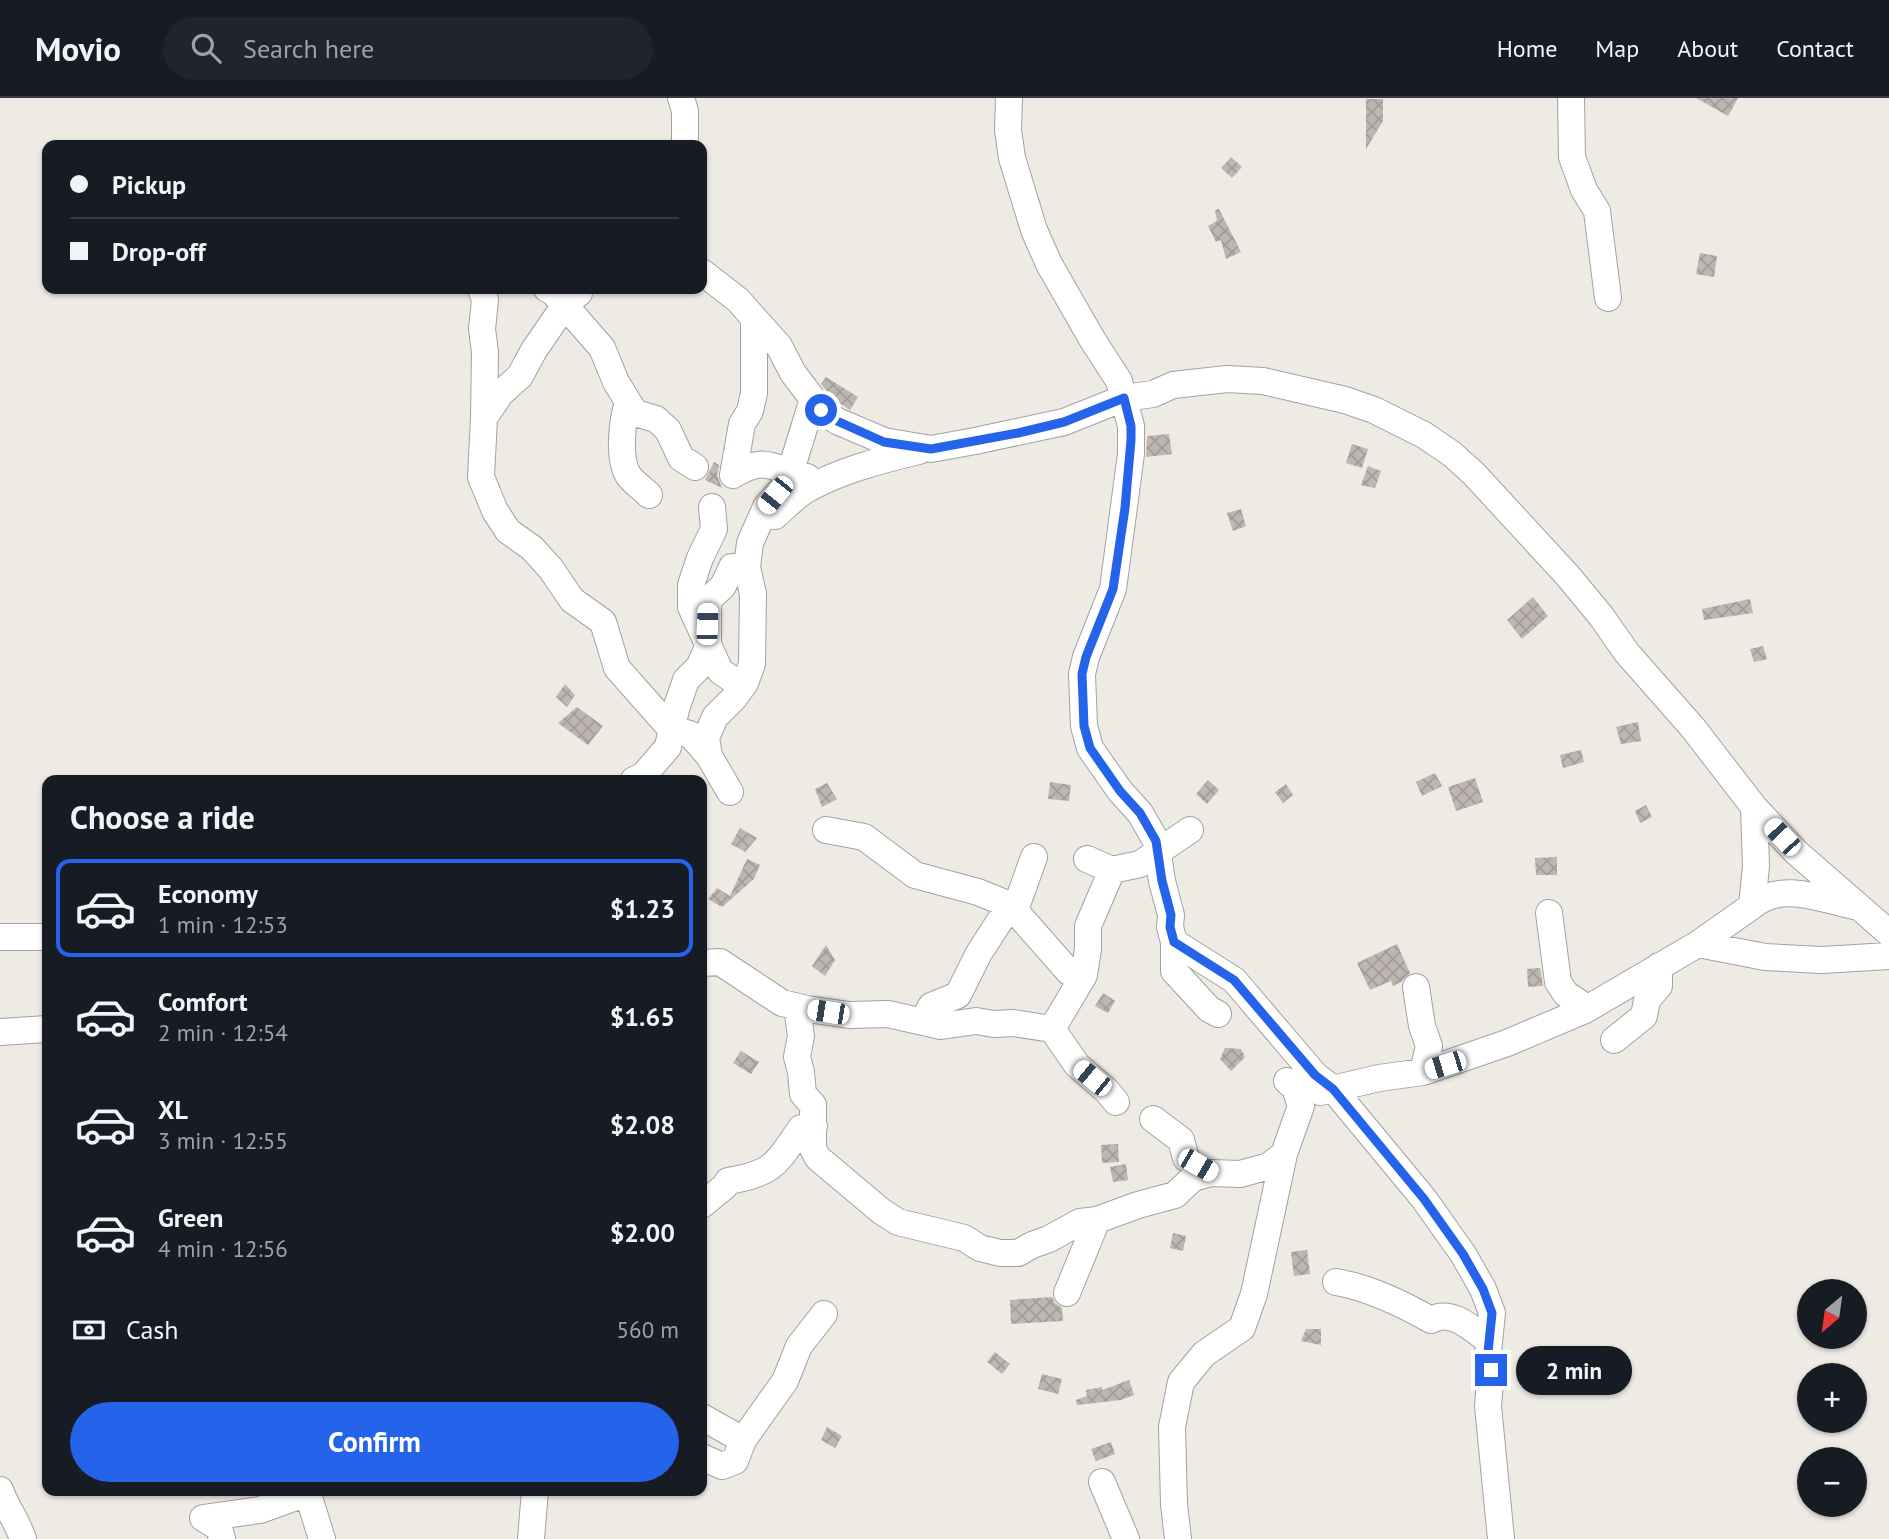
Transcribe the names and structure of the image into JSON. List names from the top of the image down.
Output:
{
  "north": "bottom left",
  "page": {
    "header": "Movio",
    "search": "Search here",
    "nav": [
      "Home",
      "Map",
      "About",
      "Contact"
    ],
    "banner": ["Pickup", "Drop-off"],
    "heading": "Choose a ride",
    "list": [
      {
        "name": "Economy",
        "note": "1 min · 12:53",
        "value": "$1.23"
      },
      {
        "name": "Comfort",
        "note": "2 min · 12:54",
        "value": "$1.65"
      },
      {
        "name": "XL",
        "note": "3 min · 12:55",
        "value": "$2.08"
      },
      {
        "name": "Green",
        "note": "4 min · 12:56",
        "value": "$2.00"
      }
    ],
    "map_buttons": ["+", "−"],
    "pay": ["Cash", "560 m"],
    "bubble": "2 min",
    "buttons": "Confirm"
  }
}
